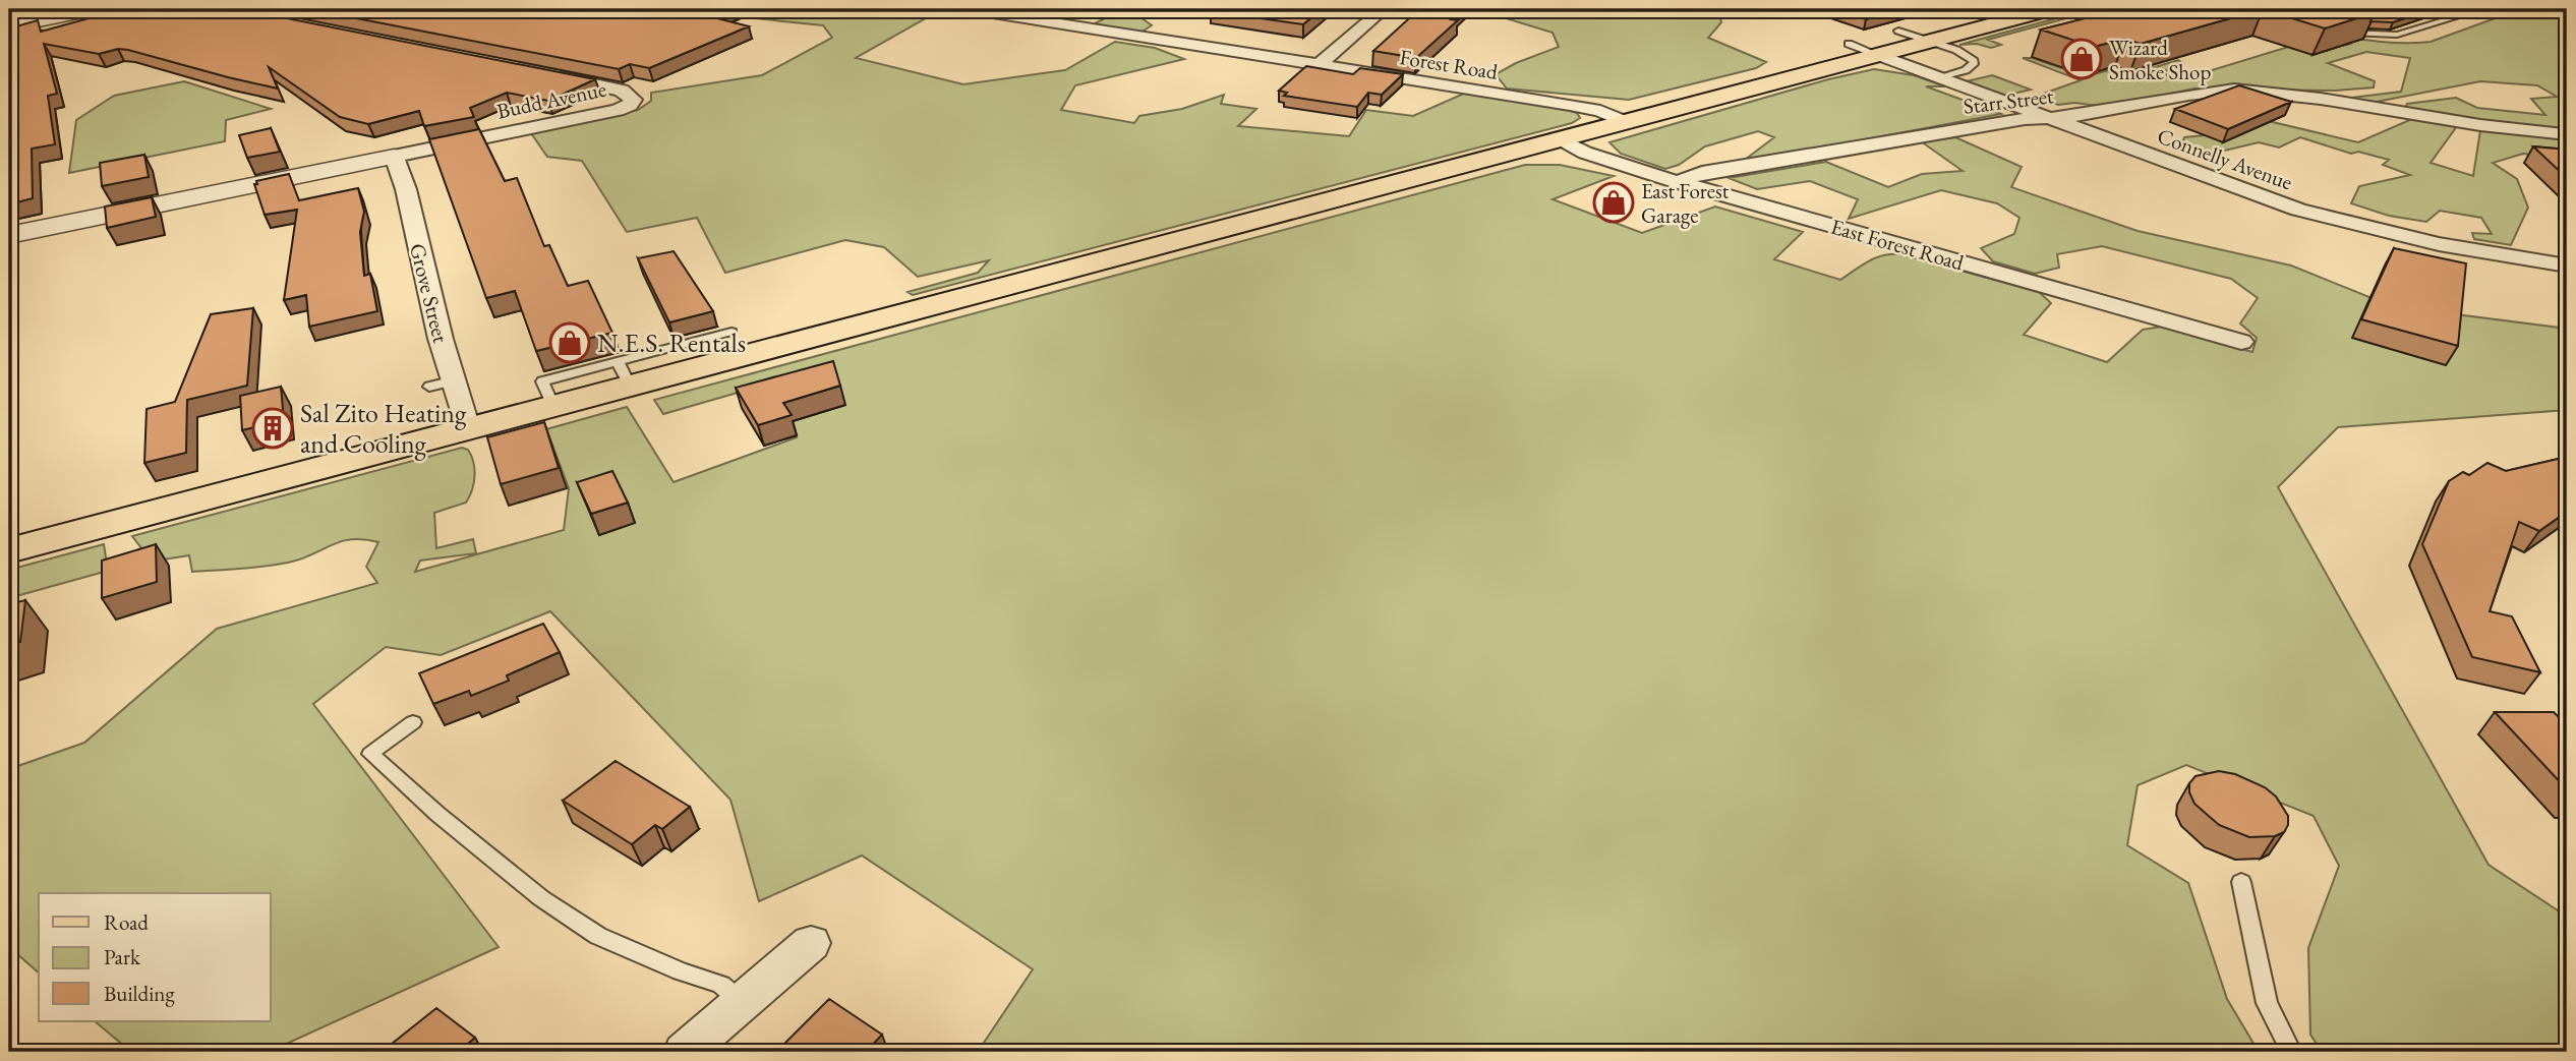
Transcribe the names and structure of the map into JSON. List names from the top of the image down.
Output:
{
  "streets": {
    "street": [
      "Forest Road",
      "Budd Avenue",
      "Starr Street",
      "Connelly Avenue",
      "East Forest Road",
      "Grove Street"
    ]
  },
  "crossings": [
    ["Budd Avenue", "Grove Street"],
    ["Starr Street", "Connelly Avenue"],
    ["Starr Street", "East Forest Road"]
  ],
  "places": {
    "shop": ["Wizard Smoke Shop", "East Forest Garage", "N.E.S. Rentals"],
    "building": ["Sal Zito Heating and Cooling"]
  },
  "legend": ["Road", "Park", "Building"]
}
